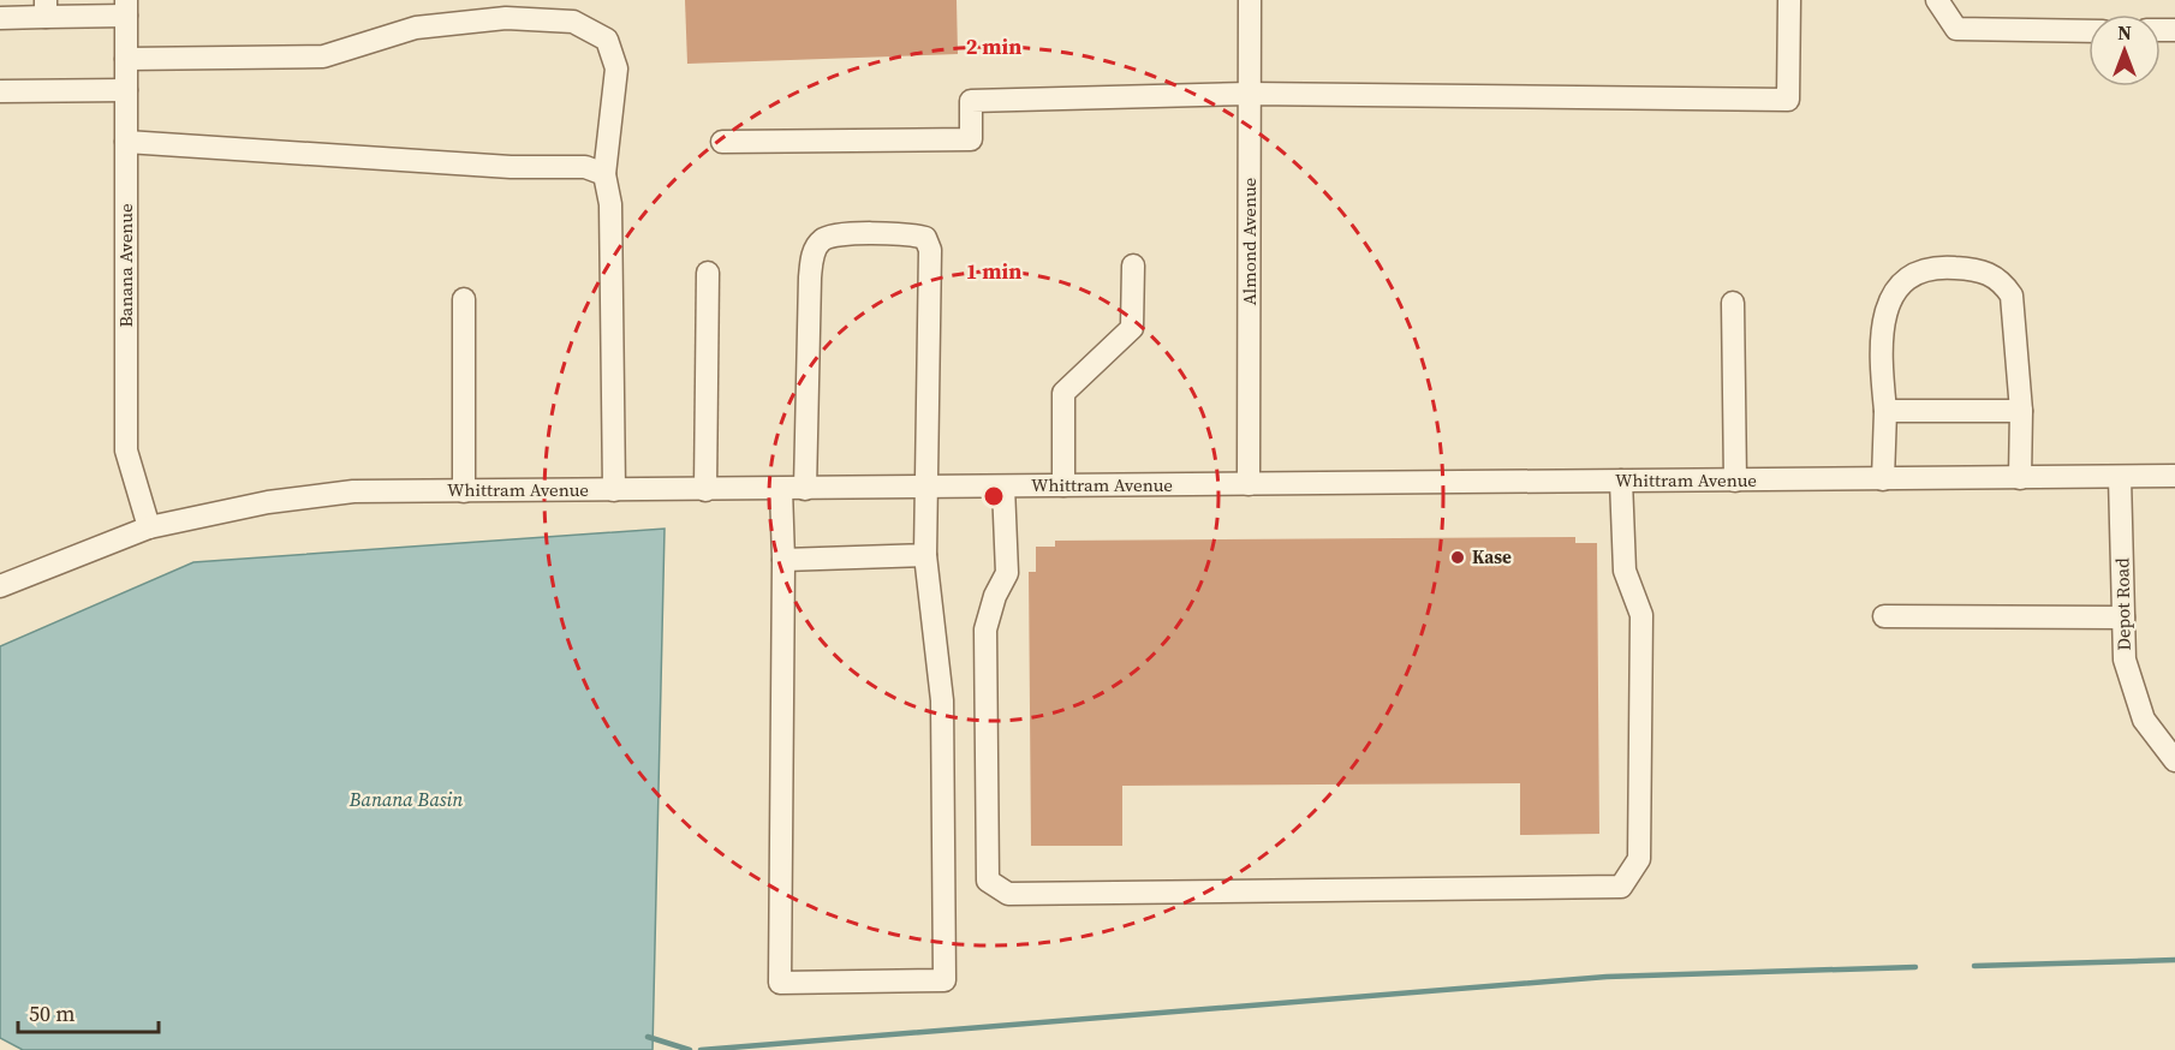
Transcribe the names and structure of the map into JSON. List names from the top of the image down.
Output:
{
  "streets": {
    "street": [
      "Almond Avenue",
      "Banana Avenue",
      "Whittram Avenue",
      "Depot Road"
    ]
  },
  "crossings": [
    ["Almond Avenue", "Whittram Avenue"],
    ["Banana Avenue", "Whittram Avenue"],
    ["Whittram Avenue", "Depot Road"]
  ],
  "water": ["Banana Basin"],
  "places": ["Kase"],
  "scale_bar": "50 m",
  "north": "top",
  "rings": ["2 min", "1 min"]
}
